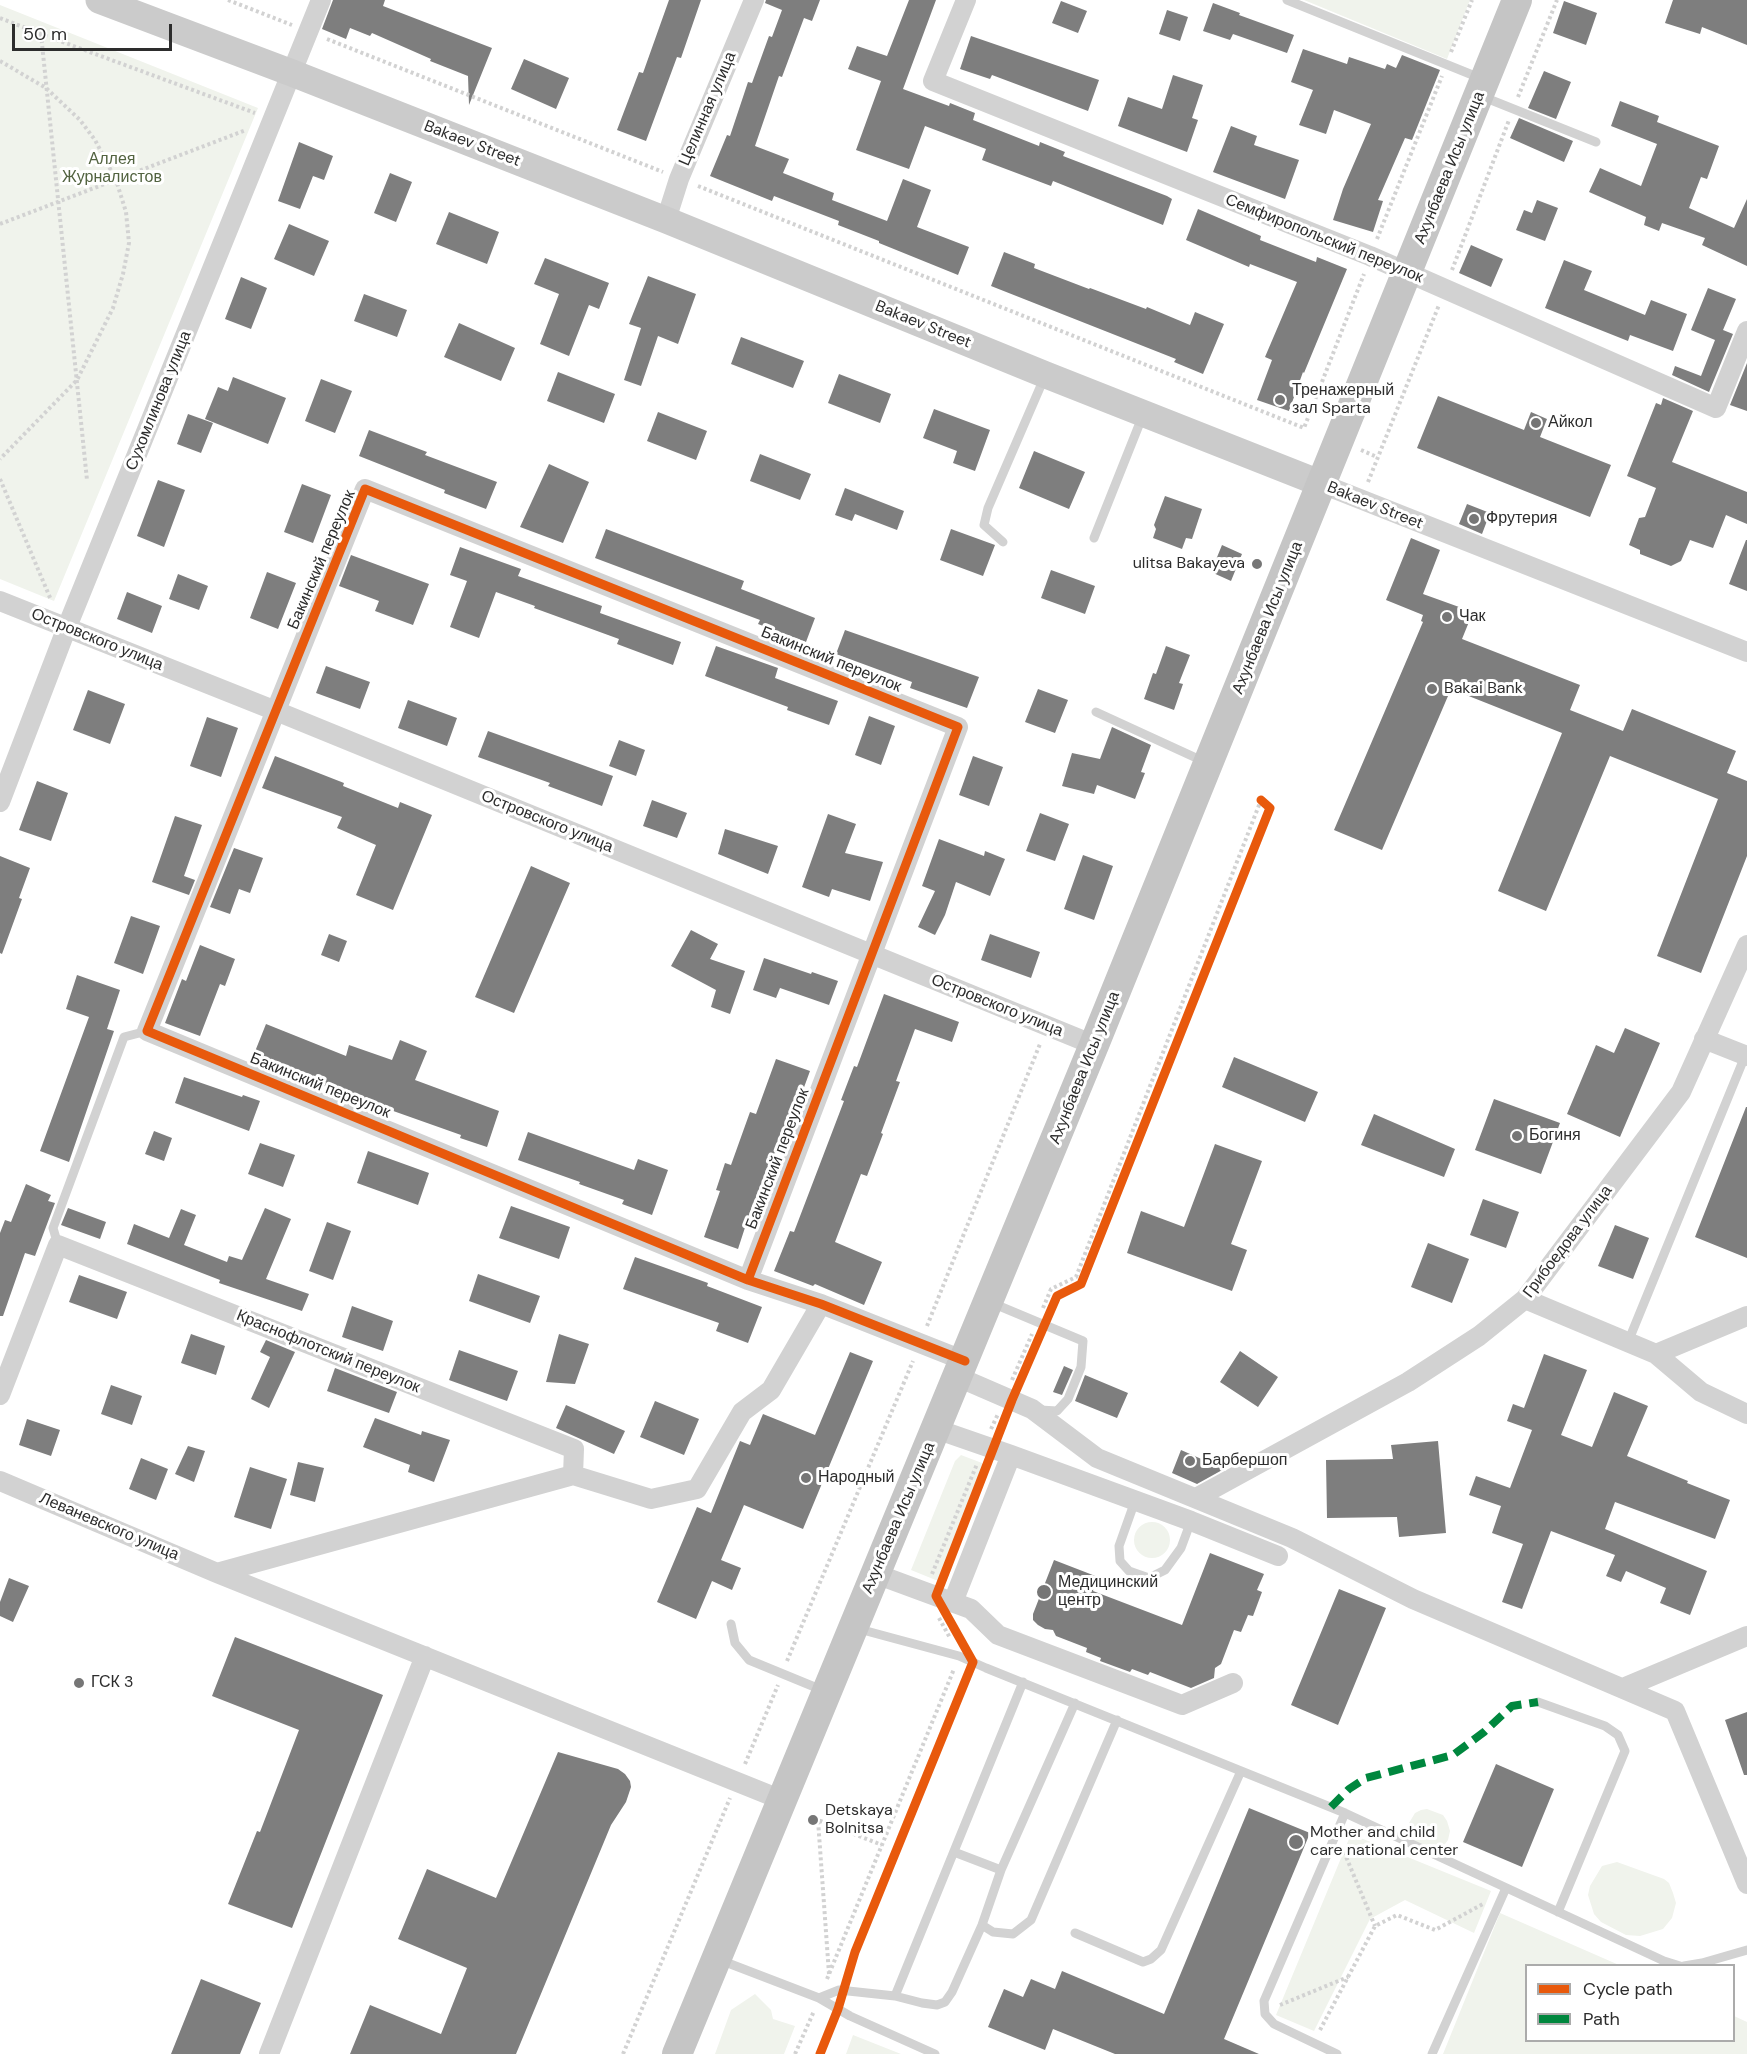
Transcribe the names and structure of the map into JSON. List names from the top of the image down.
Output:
{
  "streets": {
    "main road": ["Bakaev Street", "Ахунбаева Исы улица"],
    "street": [
      "Целинная улица",
      "Семфиропольский переулок",
      "Сухомлинова улица",
      "Бакинский переулок",
      "Островского улица",
      "Грибоедова улица",
      "Краснофлотский переулок",
      "Леваневского улица"
    ]
  },
  "crossings": [
    ["Целинная улица", "Bakaev Street"],
    ["Bakaev Street", "Ахунбаева Исы улица"],
    ["Bakaev Street", "Сухомлинова улица"],
    ["Ахунбаева Исы улица", "Семфиропольский переулок"],
    ["Ахунбаева Исы улица", "Бакинский переулок"],
    ["Ахунбаева Исы улица", "Островского улица"],
    ["Ахунбаева Исы улица", "Леваневского улица"],
    ["Сухомлинова улица", "Островского улица"],
    ["Бакинский переулок", "Островского улица"],
    ["Бакинский переулок", "Грибоедова улица"]
  ],
  "parks": ["Аллея Журналистов"],
  "places": [
    "Тренажерный зал Sparta",
    "Айкол",
    "Фрутерия",
    "ulitsa Bakayeva",
    "Чак",
    "Bakai Bank",
    "Богиня",
    "Барбершоп",
    "Народный",
    "Медицинский центр",
    "ГСК 3",
    "Detskaya Bolnitsa",
    "Mother and child care national center"
  ],
  "legend": ["Cycle path", "Path"],
  "scale_bar": "50 m"
}
